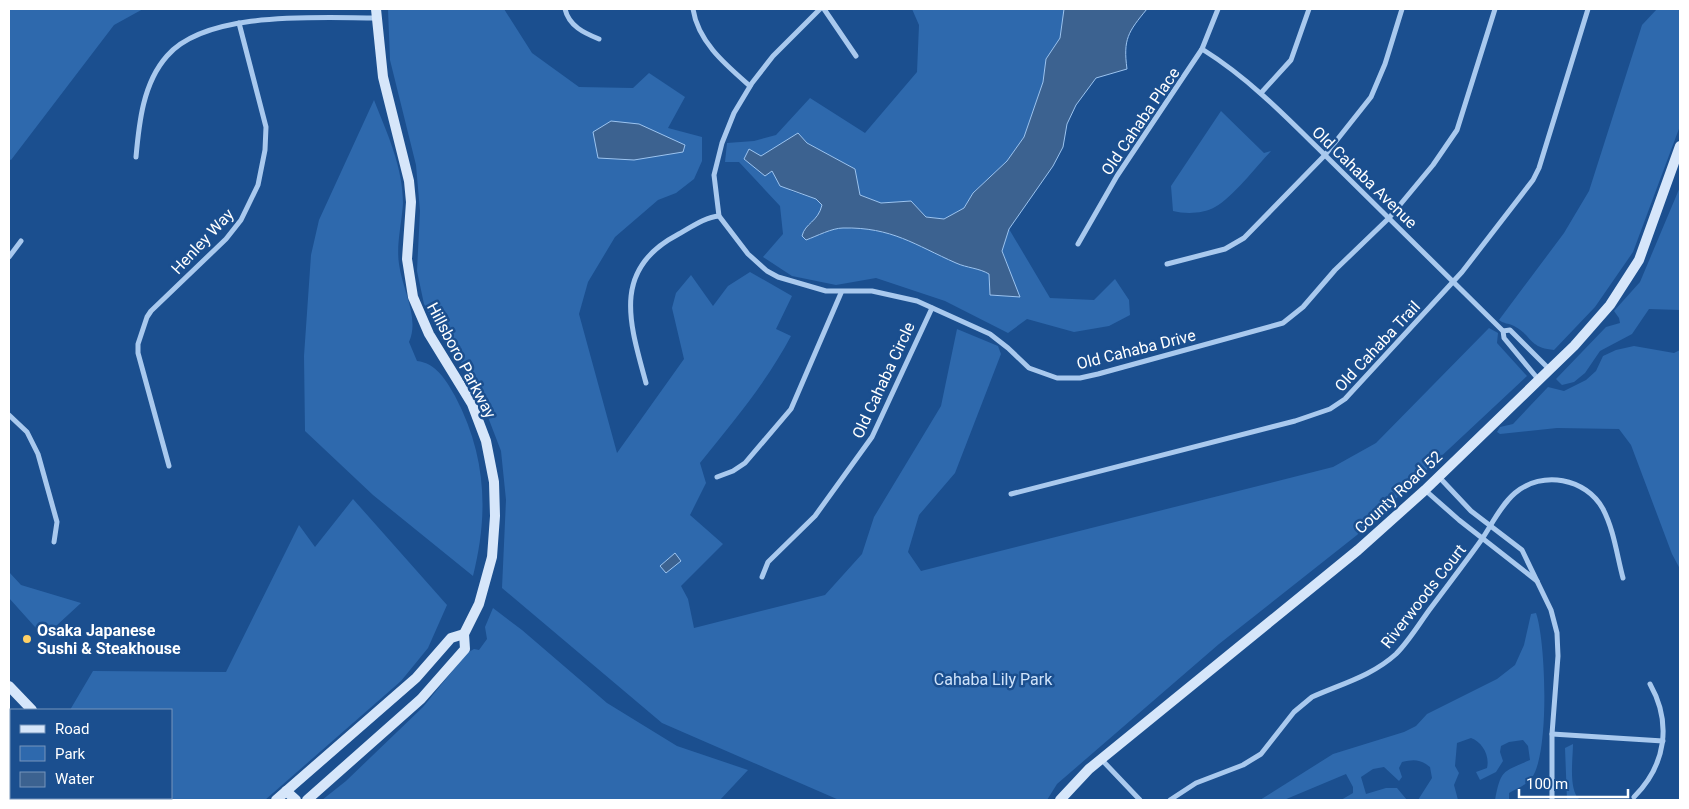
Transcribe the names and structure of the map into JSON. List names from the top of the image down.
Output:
{
  "streets": {
    "street": [
      "Old Cahaba Place",
      "Old Cahaba Avenue",
      "Henley Way",
      "Old Cahaba Trail",
      "Old Cahaba Drive",
      "Hillsboro Parkway",
      "Old Cahaba Circle",
      "County Road 52",
      "Riverwoods Court"
    ]
  },
  "crossings": [
    ["Old Cahaba Place", "Old Cahaba Avenue"],
    ["Old Cahaba Avenue", "Old Cahaba Trail"],
    ["Old Cahaba Avenue", "Old Cahaba Drive"],
    ["Old Cahaba Avenue", "County Road 52"],
    ["Old Cahaba Drive", "Old Cahaba Circle"]
  ],
  "parks": ["Cahaba Lily Park"],
  "places": ["Osaka Japanese Sushi & Steakhouse"],
  "legend": ["Road", "Park", "Water"],
  "scale_bar": "100 m"
}
